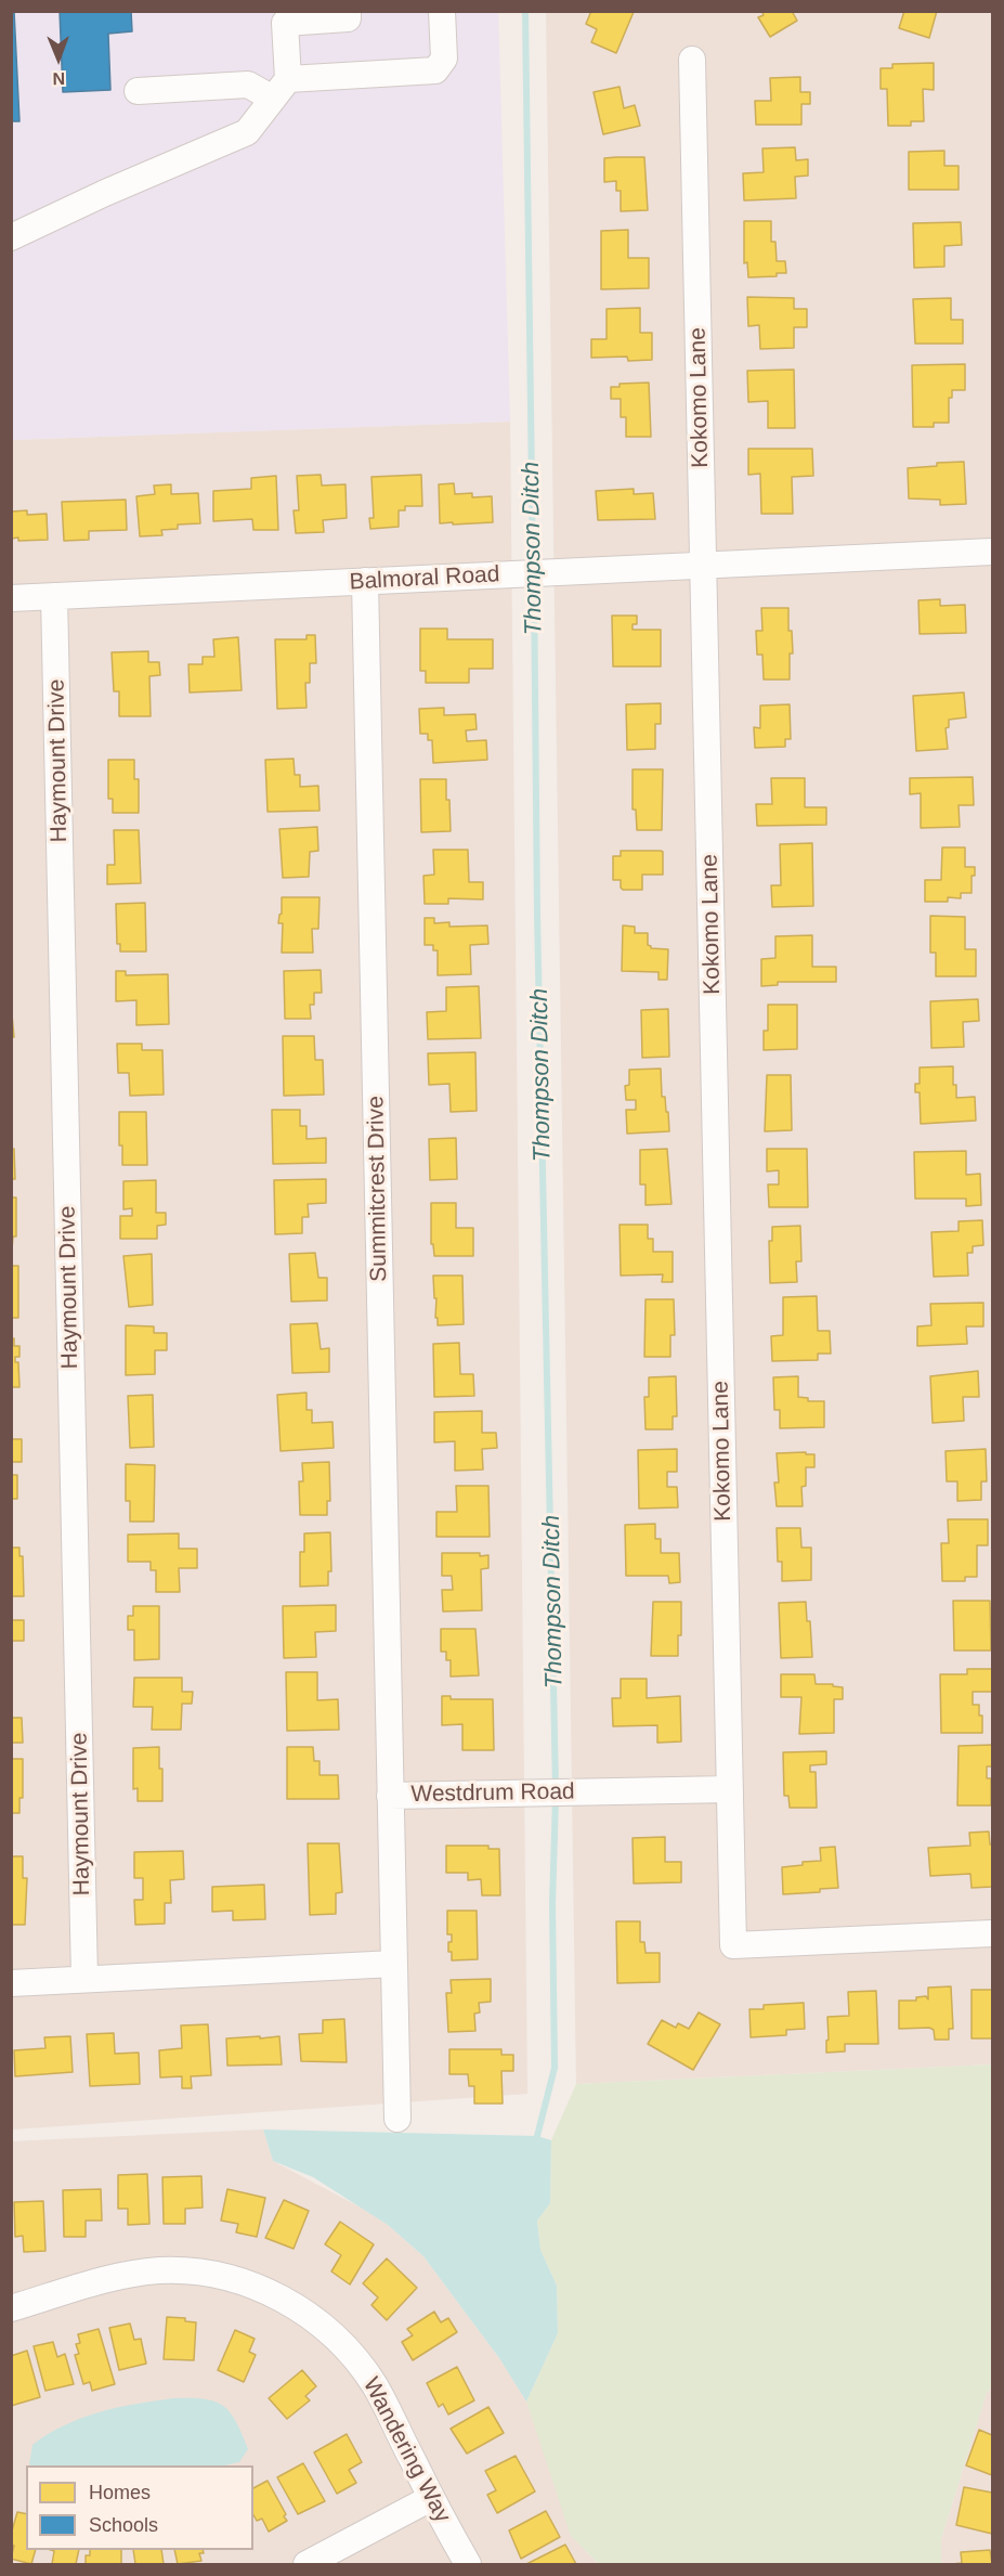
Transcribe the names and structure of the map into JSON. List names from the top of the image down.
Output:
{
  "streets": {
    "street": [
      "Kokomo Lane",
      "Balmoral Road",
      "Haymount Drive",
      "Summitcrest Drive",
      "Westdrum Road",
      "Wandering Way"
    ]
  },
  "crossings": [
    ["Kokomo Lane", "Balmoral Road"],
    ["Kokomo Lane", "Westdrum Road"],
    ["Balmoral Road", "Haymount Drive"],
    ["Balmoral Road", "Summitcrest Drive"],
    ["Summitcrest Drive", "Westdrum Road"]
  ],
  "water": ["Thompson Ditch"],
  "legend": ["Homes", "Schools"],
  "north": "bottom"
}
